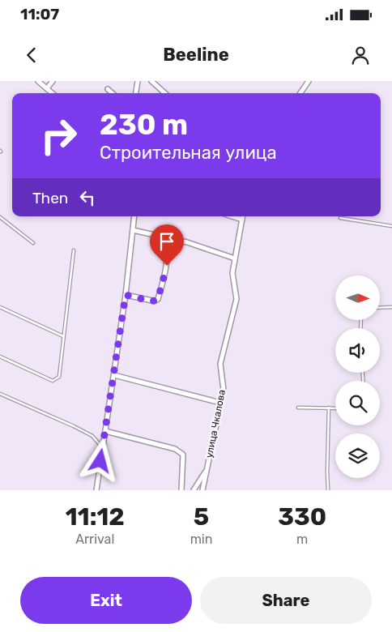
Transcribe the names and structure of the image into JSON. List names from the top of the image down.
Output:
{
  "streets": {
    "street": ["улица Чкалова"]
  },
  "north": "right",
  "page": {
    "status": "11:07",
    "header": "Beeline",
    "turn": ["230 m", "Строительная улица"],
    "then": "Then",
    "eta": [
      "11:12",
      "Arrival",
      "5",
      "min",
      "330",
      "m"
    ],
    "buttons": ["Exit", "Share"]
  }
}
